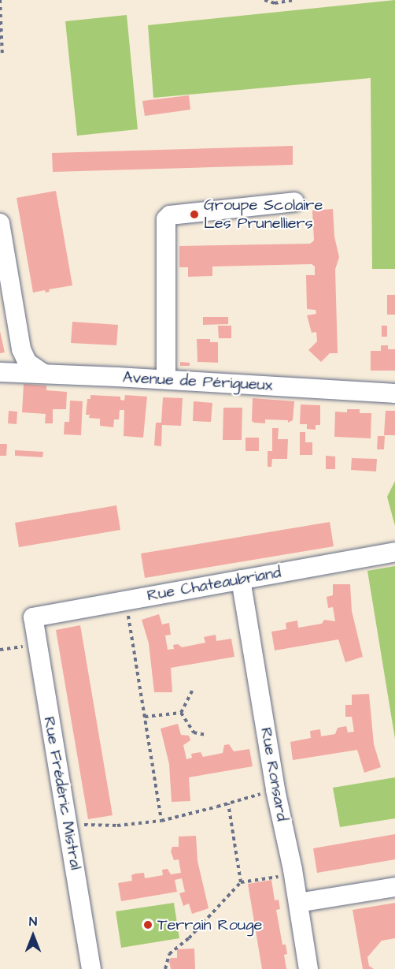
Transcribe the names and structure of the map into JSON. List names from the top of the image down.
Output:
{
  "streets": {
    "street": [
      "Avenue de Périgueux",
      "Rue Chateaubriand",
      "Rue Ronsard",
      "Rue Frédéric Mistral"
    ]
  },
  "crossings": [
    ["Rue Chateaubriand", "Rue Ronsard"],
    ["Rue Chateaubriand", "Rue Frédéric Mistral"]
  ],
  "places": ["Groupe Scolaire Les Prunelliers", "Terrain Rouge"],
  "north": "top"
}
